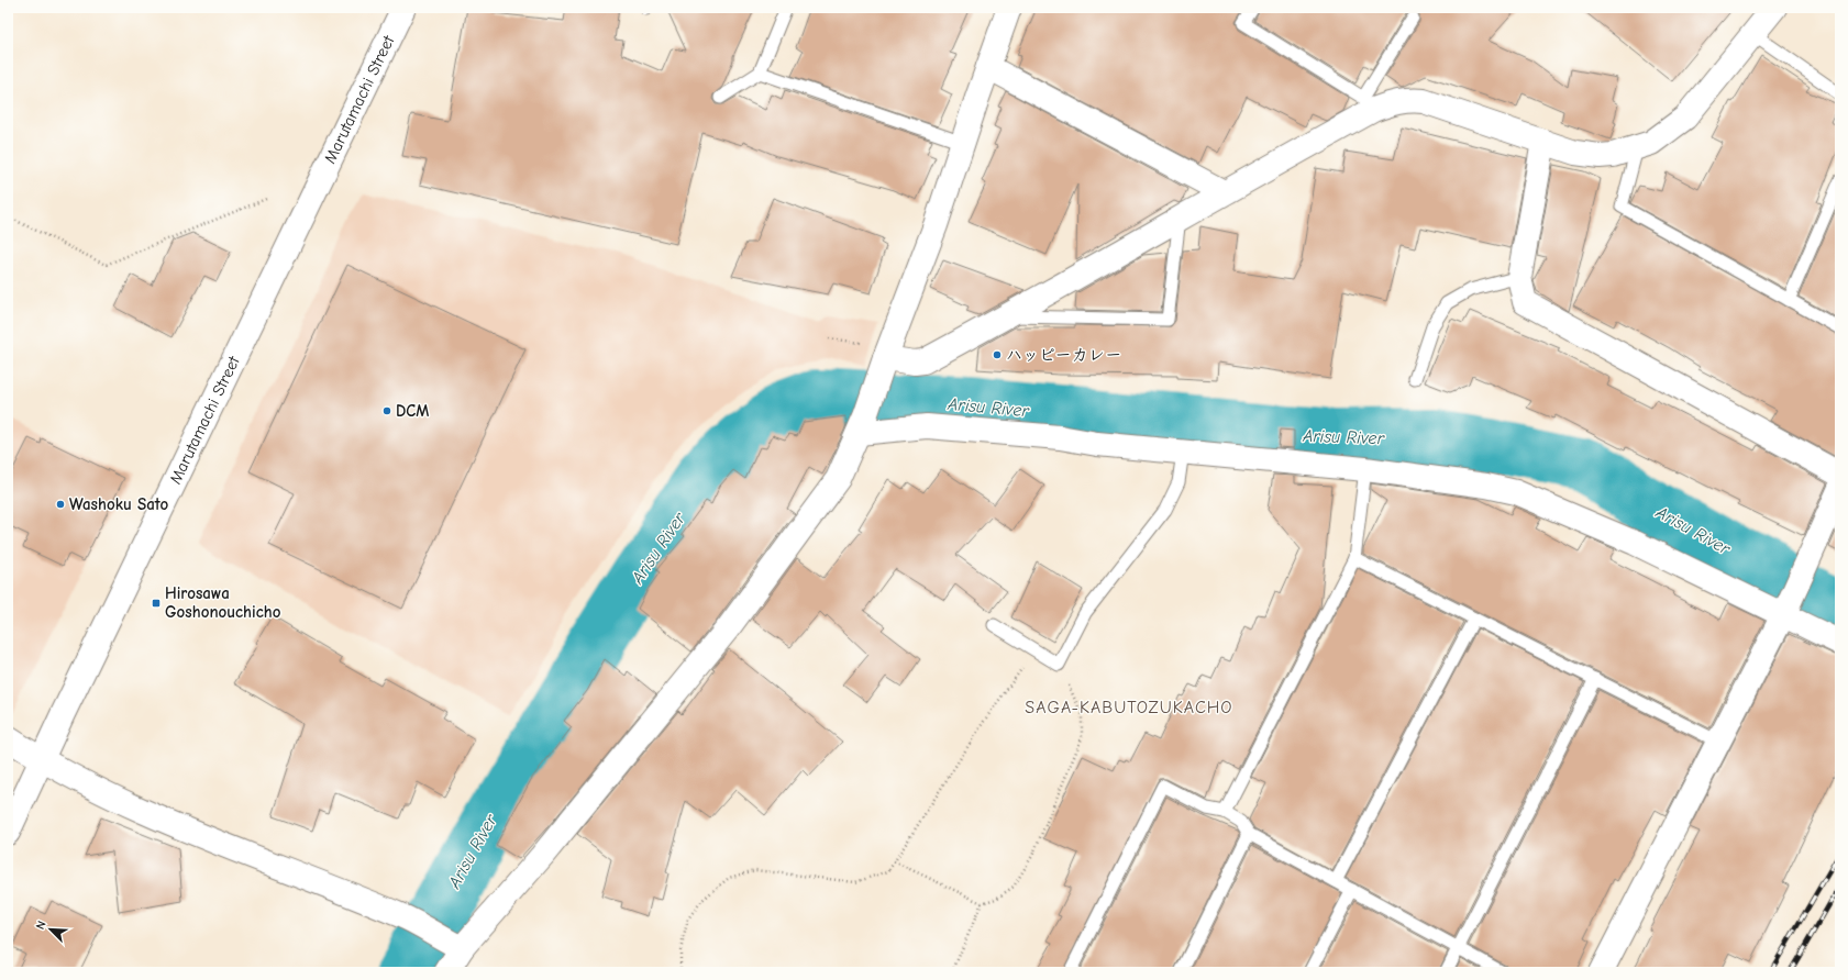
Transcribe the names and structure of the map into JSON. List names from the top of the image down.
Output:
{
  "streets": {
    "street": ["Marutamachi Street"]
  },
  "districts": ["SAGA-KABUTOZUKACHO"],
  "water": ["Arisu River"],
  "places": {
    "other": ["ハッピーカレー", "DCM", "Washoku Sato"],
    "transit": ["Hirosawa Goshonouchicho"]
  },
  "north": "top left"
}
